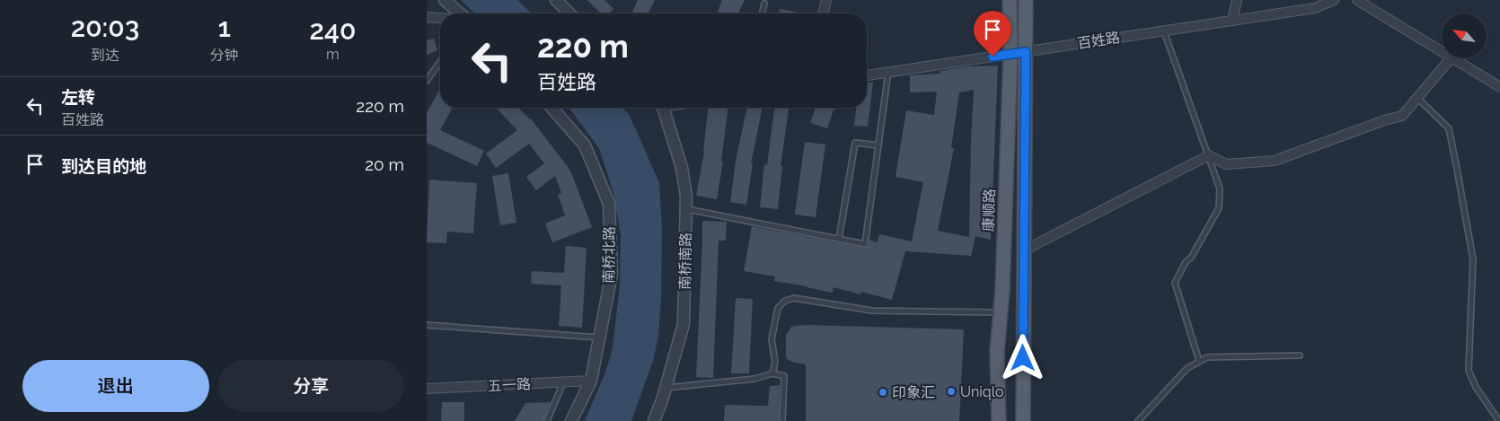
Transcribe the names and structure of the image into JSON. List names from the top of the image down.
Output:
{
  "streets": {
    "main road": ["康顺路"],
    "street": [
      "百姓路",
      "南桥北路",
      "南桥南路",
      "五一路"
    ]
  },
  "crossings": [
    ["百姓路", "康顺路"],
    ["南桥北路", "五一路"]
  ],
  "places": ["Uniqlo", "印象汇"],
  "north": "top left",
  "page": {
    "eta": [
      "20:03",
      "到达",
      "1",
      "分钟",
      "240",
      "m"
    ],
    "turn": ["220 m", "百姓路"],
    "list": [
      {
        "name": "左转",
        "note": "百姓路",
        "value": "220 m"
      },
      {
        "name": "到达目的地",
        "value": "20 m"
      }
    ],
    "buttons": ["退出", "分享"]
  }
}
